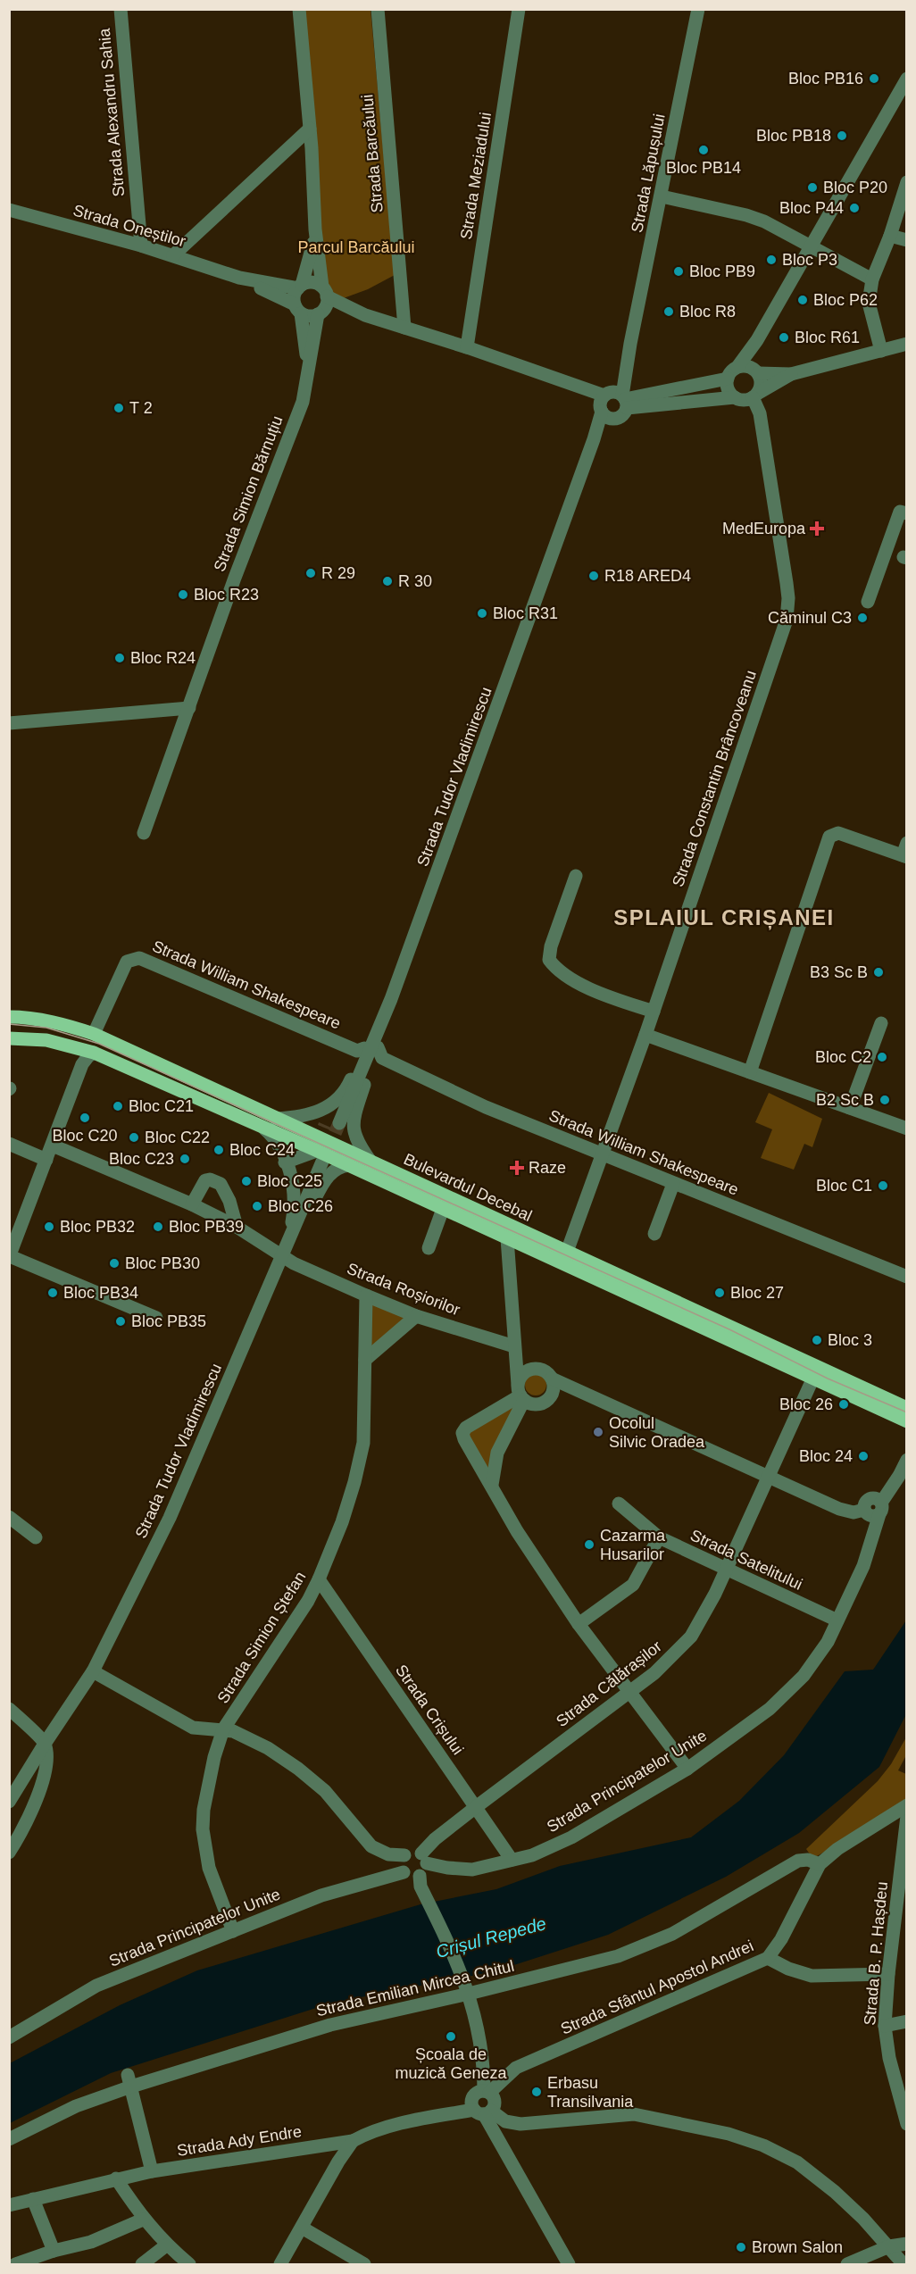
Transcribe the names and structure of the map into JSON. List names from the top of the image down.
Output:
{
  "streets": {
    "main road": ["Bulevardul Decebal"],
    "street": [
      "Strada Alexandru Sahia",
      "Strada Barcăului",
      "Strada Lăpușului",
      "Strada Meziadului",
      "Strada Oneștilor",
      "Strada Simion Bărnuțiu",
      "Strada Tudor Vladimirescu",
      "Strada Constantin Brâncoveanu",
      "Strada William Shakespeare",
      "Strada Roșiorilor",
      "Strada Satelitului",
      "Strada Simion Ștefan",
      "Strada Călărașilor",
      "Strada Crișului",
      "Strada Principatelor Unite",
      "Strada B. P. Hașdeu",
      "Strada Sfântul Apostol Andrei",
      "Strada Emilian Mircea Chitul",
      "Strada Ady Endre"
    ]
  },
  "crossings": [
    ["Strada Alexandru Sahia", "Strada Oneștilor"],
    ["Strada Lăpușului", "Strada Tudor Vladimirescu"],
    ["Strada Oneștilor", "Strada Simion Bărnuțiu"],
    ["Strada Tudor Vladimirescu", "Strada Roșiorilor"],
    ["Strada Constantin Brâncoveanu", "Strada William Shakespeare"],
    ["Strada Constantin Brâncoveanu", "Bulevardul Decebal"],
    ["Strada William Shakespeare", "Bulevardul Decebal"],
    ["Bulevardul Decebal", "Strada Călărașilor"],
    ["Strada Roșiorilor", "Strada Simion Ștefan"],
    ["Strada Satelitului", "Strada Călărașilor"],
    ["Strada Satelitului", "Strada Principatelor Unite"],
    ["Strada Simion Ștefan", "Strada Crișului"],
    ["Strada Simion Ștefan", "Strada Principatelor Unite"],
    ["Strada Călărașilor", "Strada Crișului"],
    ["Strada Călărașilor", "Strada Principatelor Unite"],
    ["Strada Crișului", "Strada Principatelor Unite"],
    ["Strada Sfântul Apostol Andrei", "Strada Emilian Mircea Chitul"]
  ],
  "districts": ["SPLAIUL CRIȘANEI"],
  "water": ["Crișul Repede"],
  "parks": ["Parcul Barcăului"],
  "places": {
    "other": [
      "Bloc PB16",
      "Bloc PB18",
      "Bloc PB14",
      "Bloc P20",
      "Bloc P44",
      "Bloc P3",
      "Bloc PB9",
      "Bloc P62",
      "Bloc R8",
      "Bloc R61",
      "T 2",
      "R 29",
      "R18 ARED4",
      "R 30",
      "Bloc R23",
      "Bloc R31",
      "Căminul C3",
      "Bloc R24",
      "B3 Sc B",
      "Bloc C2",
      "B2 Sc B",
      "Bloc C21",
      "Bloc C20",
      "Bloc C22",
      "Bloc C24",
      "Bloc C23",
      "Bloc C25",
      "Bloc C1",
      "Bloc C26",
      "Bloc PB32",
      "Bloc PB39",
      "Bloc PB30",
      "Bloc PB34",
      "Bloc 27",
      "Bloc PB35",
      "Bloc 3",
      "Bloc 26",
      "Ocolul Silvic Oradea",
      "Bloc 24",
      "Cazarma Husarilor",
      "Școala de muzică Geneza",
      "Erbasu Transilvania",
      "Brown Salon"
    ],
    "health": ["MedEuropa", "Raze"]
  }
}
